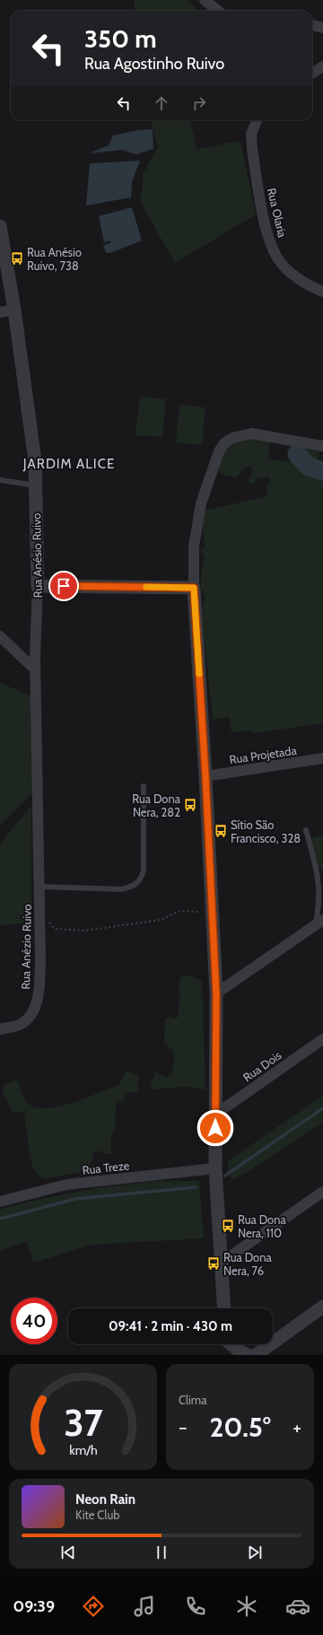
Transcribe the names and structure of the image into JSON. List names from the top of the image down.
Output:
{
  "streets": {
    "street": [
      "Rua Olaria",
      "Rua Anésio Ruivo",
      "Rua Projetada",
      "Rua Anézio Ruivo",
      "Rua Dois",
      "Rua Treze"
    ]
  },
  "crossings": [
    ["Rua Anésio Ruivo", "Rua Anézio Ruivo"]
  ],
  "districts": ["JARDIM ALICE"],
  "places": {
    "bus stop": [
      "Rua Anésio Ruivo, 738",
      "Rua Dona Nera, 282",
      "Sítio São Francisco, 328",
      "Rua Dona Nera, 110",
      "Rua Dona Nera, 76"
    ]
  },
  "page": {
    "turn": ["350 m", "Rua Agostinho Ruivo"],
    "limit": "40",
    "trip": "09:41 · 2 min · 430 m",
    "tile": "Clima",
    "heat": ["−", "20.5°", "+"],
    "song": ["Neon Rain", "Kite Club"],
    "tabs": "09:39",
    "gauge": ["37", "km/h"]
  }
}
